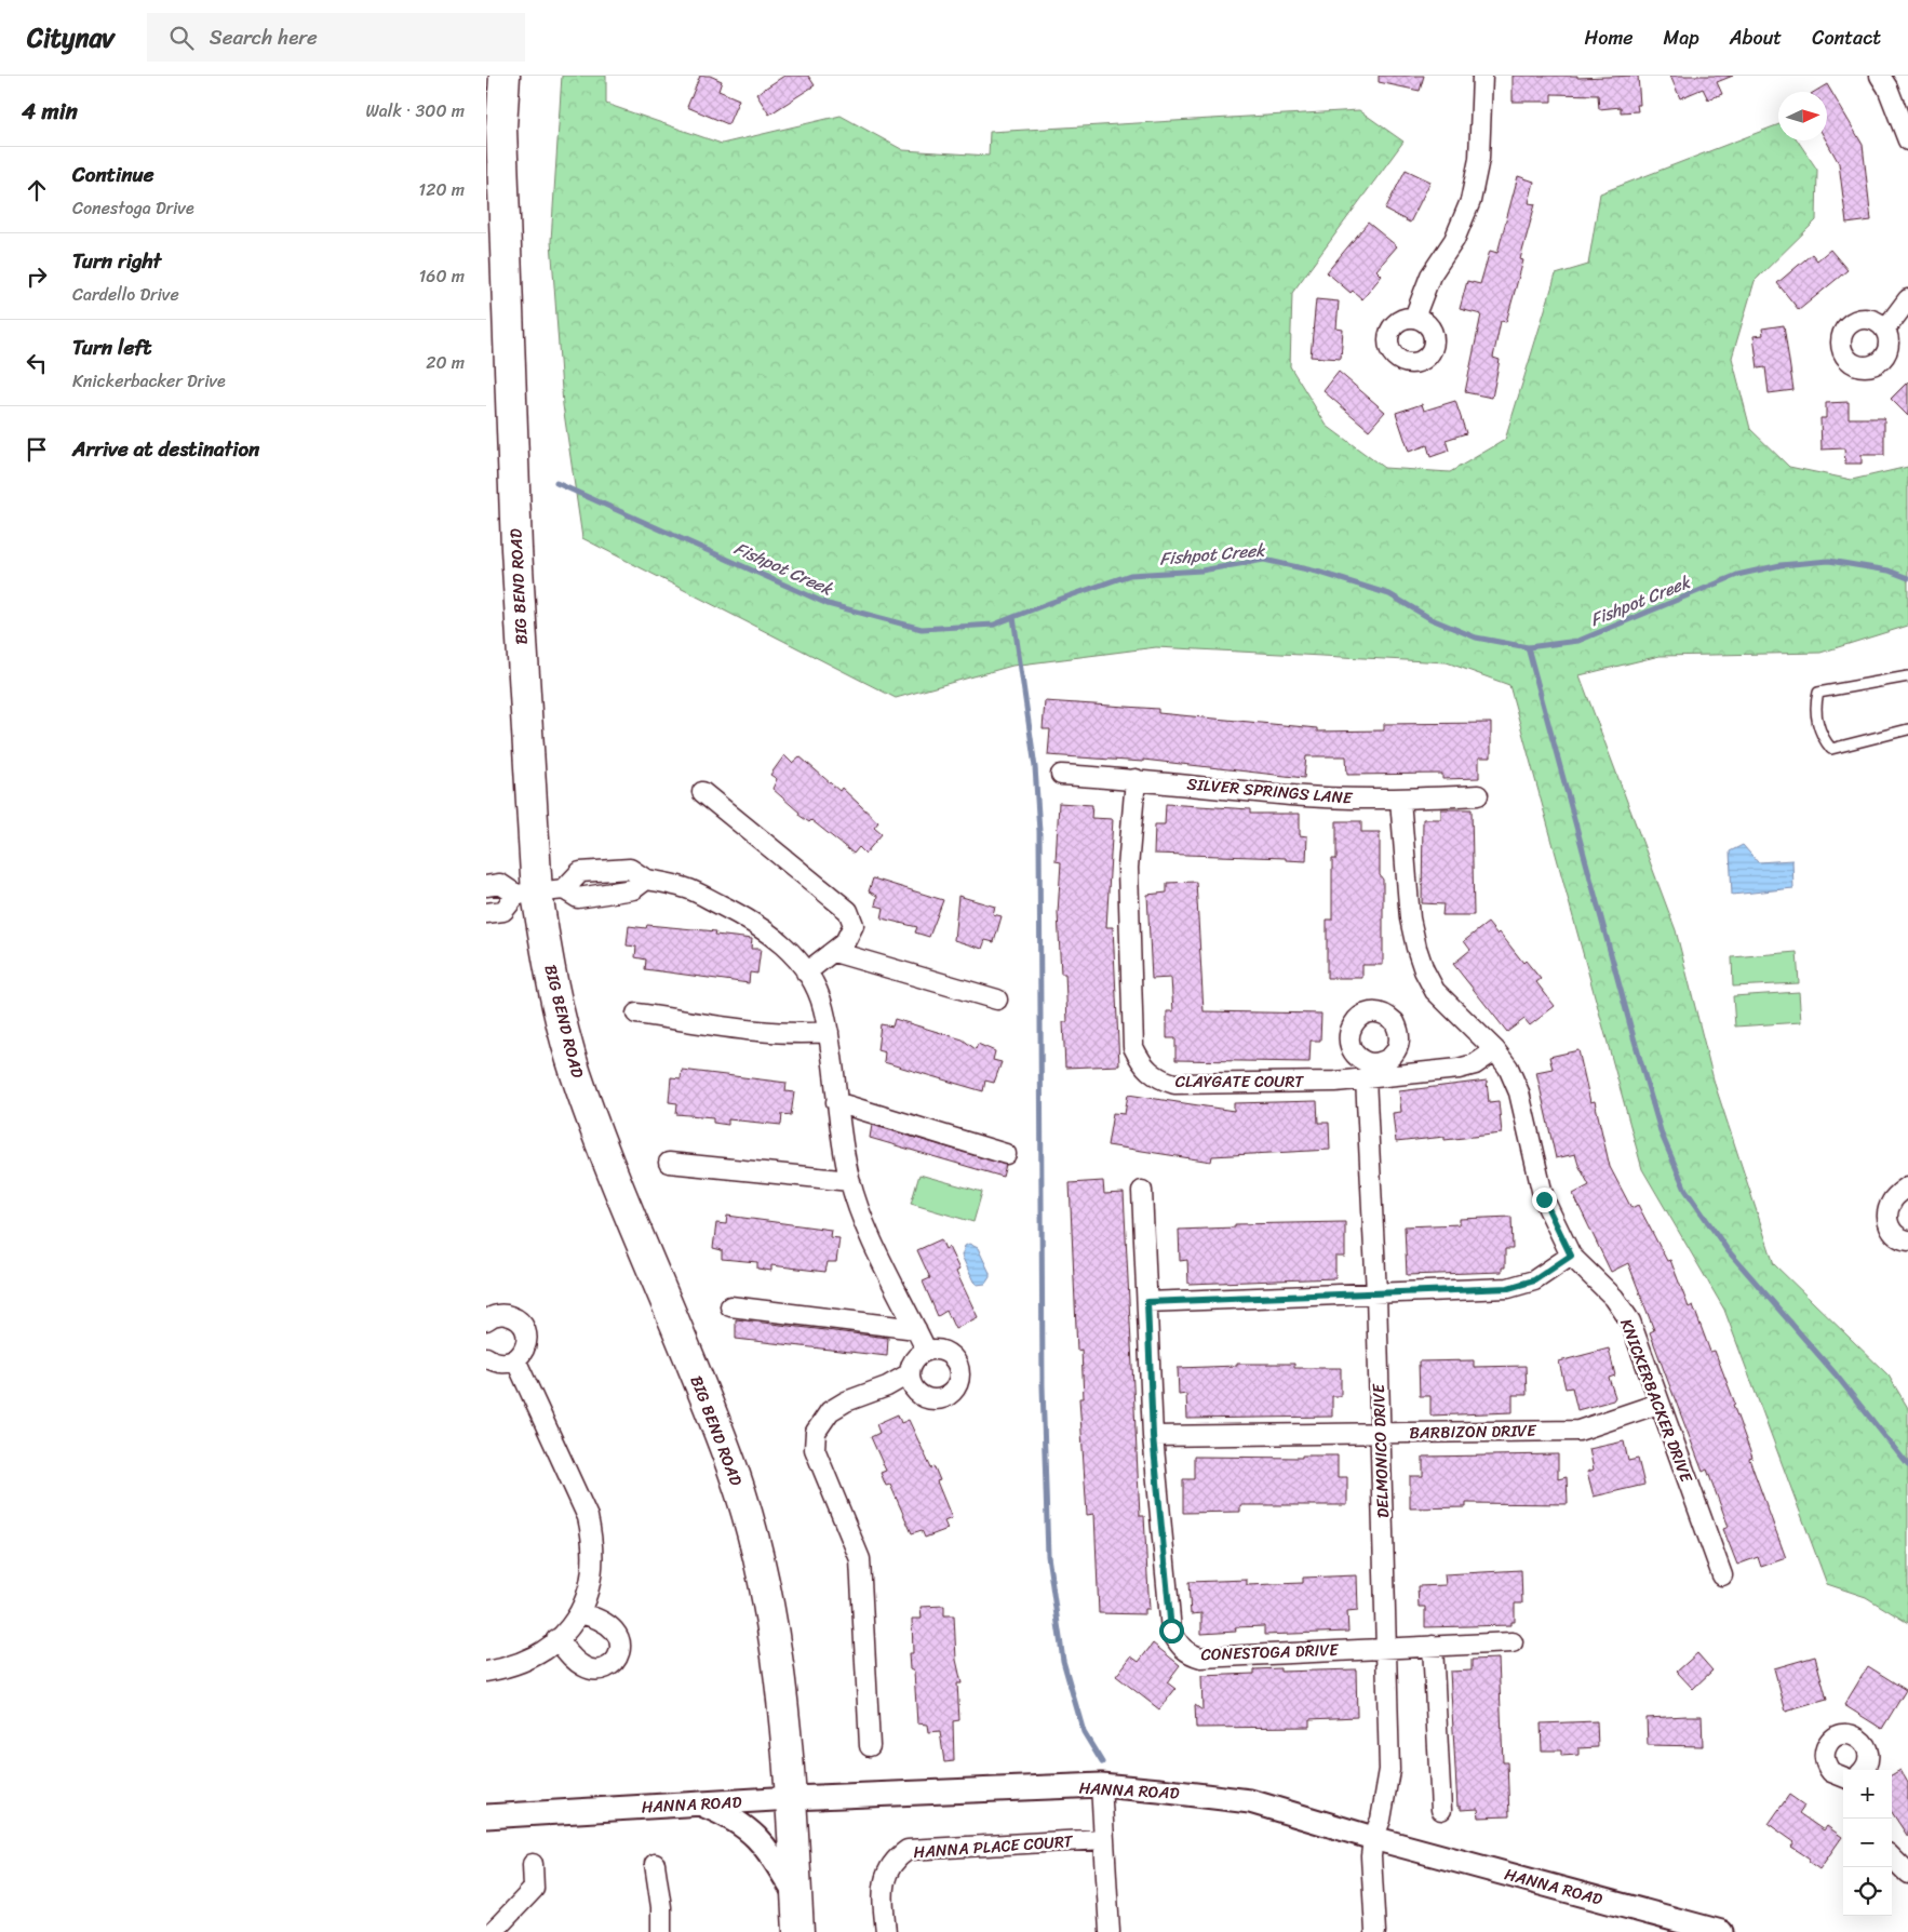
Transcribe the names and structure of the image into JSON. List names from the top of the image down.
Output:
{
  "streets": {
    "main road": ["BIG BEND ROAD"],
    "street": [
      "SILVER SPRINGS LANE",
      "CLAYGATE COURT",
      "KNICKERBACKER DRIVE",
      "BARBIZON DRIVE",
      "DELMONICO DRIVE",
      "CONESTOGA DRIVE",
      "HANNA ROAD",
      "HANNA PLACE COURT"
    ]
  },
  "crossings": [
    ["BIG BEND ROAD", "HANNA ROAD"],
    ["SILVER SPRINGS LANE", "CLAYGATE COURT"],
    ["SILVER SPRINGS LANE", "KNICKERBACKER DRIVE"],
    ["CLAYGATE COURT", "KNICKERBACKER DRIVE"],
    ["CLAYGATE COURT", "DELMONICO DRIVE"],
    ["KNICKERBACKER DRIVE", "BARBIZON DRIVE"],
    ["BARBIZON DRIVE", "DELMONICO DRIVE"],
    ["BARBIZON DRIVE", "CONESTOGA DRIVE"],
    ["DELMONICO DRIVE", "CONESTOGA DRIVE"],
    ["DELMONICO DRIVE", "HANNA ROAD"]
  ],
  "water": ["Fishpot Creek"],
  "north": "right",
  "page": {
    "header": "Citynav",
    "search": "Search here",
    "nav": [
      "Home",
      "Map",
      "About",
      "Contact"
    ],
    "heading": ["4 min", "Walk · 300 m"],
    "list": [
      ["Continue", "Conestoga Drive", "120 m"],
      ["Turn right", "Cardello Drive", "160 m"],
      ["Turn left", "Knickerbacker Drive", "20 m"],
      "Arrive at destination"
    ],
    "map_buttons": ["+", "−"]
  }
}
